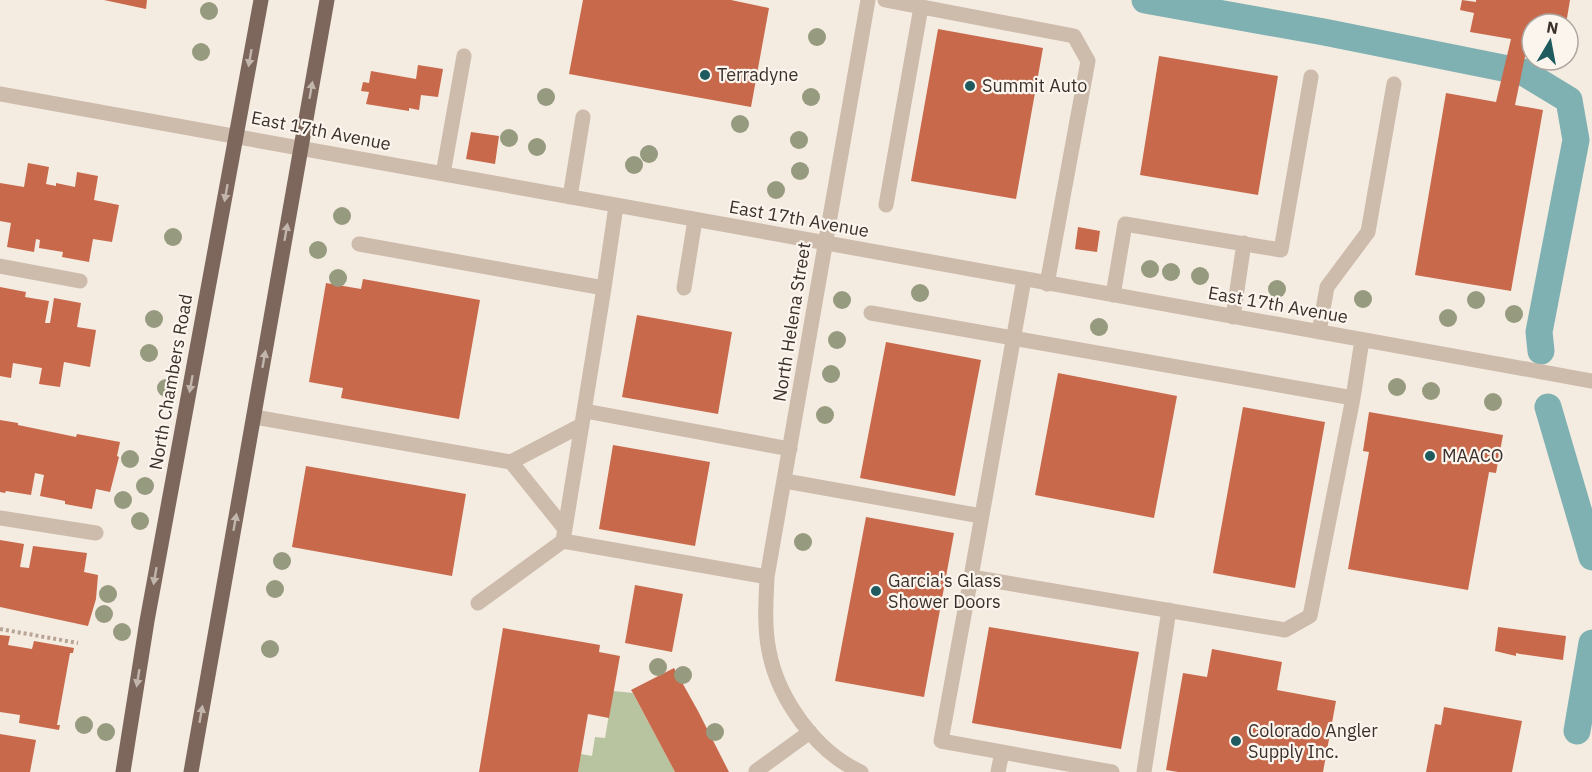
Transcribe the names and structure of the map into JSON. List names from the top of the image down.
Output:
{
  "streets": {
    "main road": ["North Chambers Road"],
    "street": ["East 17th Avenue", "North Helena Street"]
  },
  "crossings": [
    ["East 17th Avenue", "North Helena Street"],
    ["East 17th Avenue", "North Chambers Road"]
  ],
  "places": [
    "Terradyne",
    "Summit Auto",
    "MAACO",
    "Garcia's Glass Shower Doors",
    "Colorado Angler Supply Inc."
  ],
  "north": "top"
}
